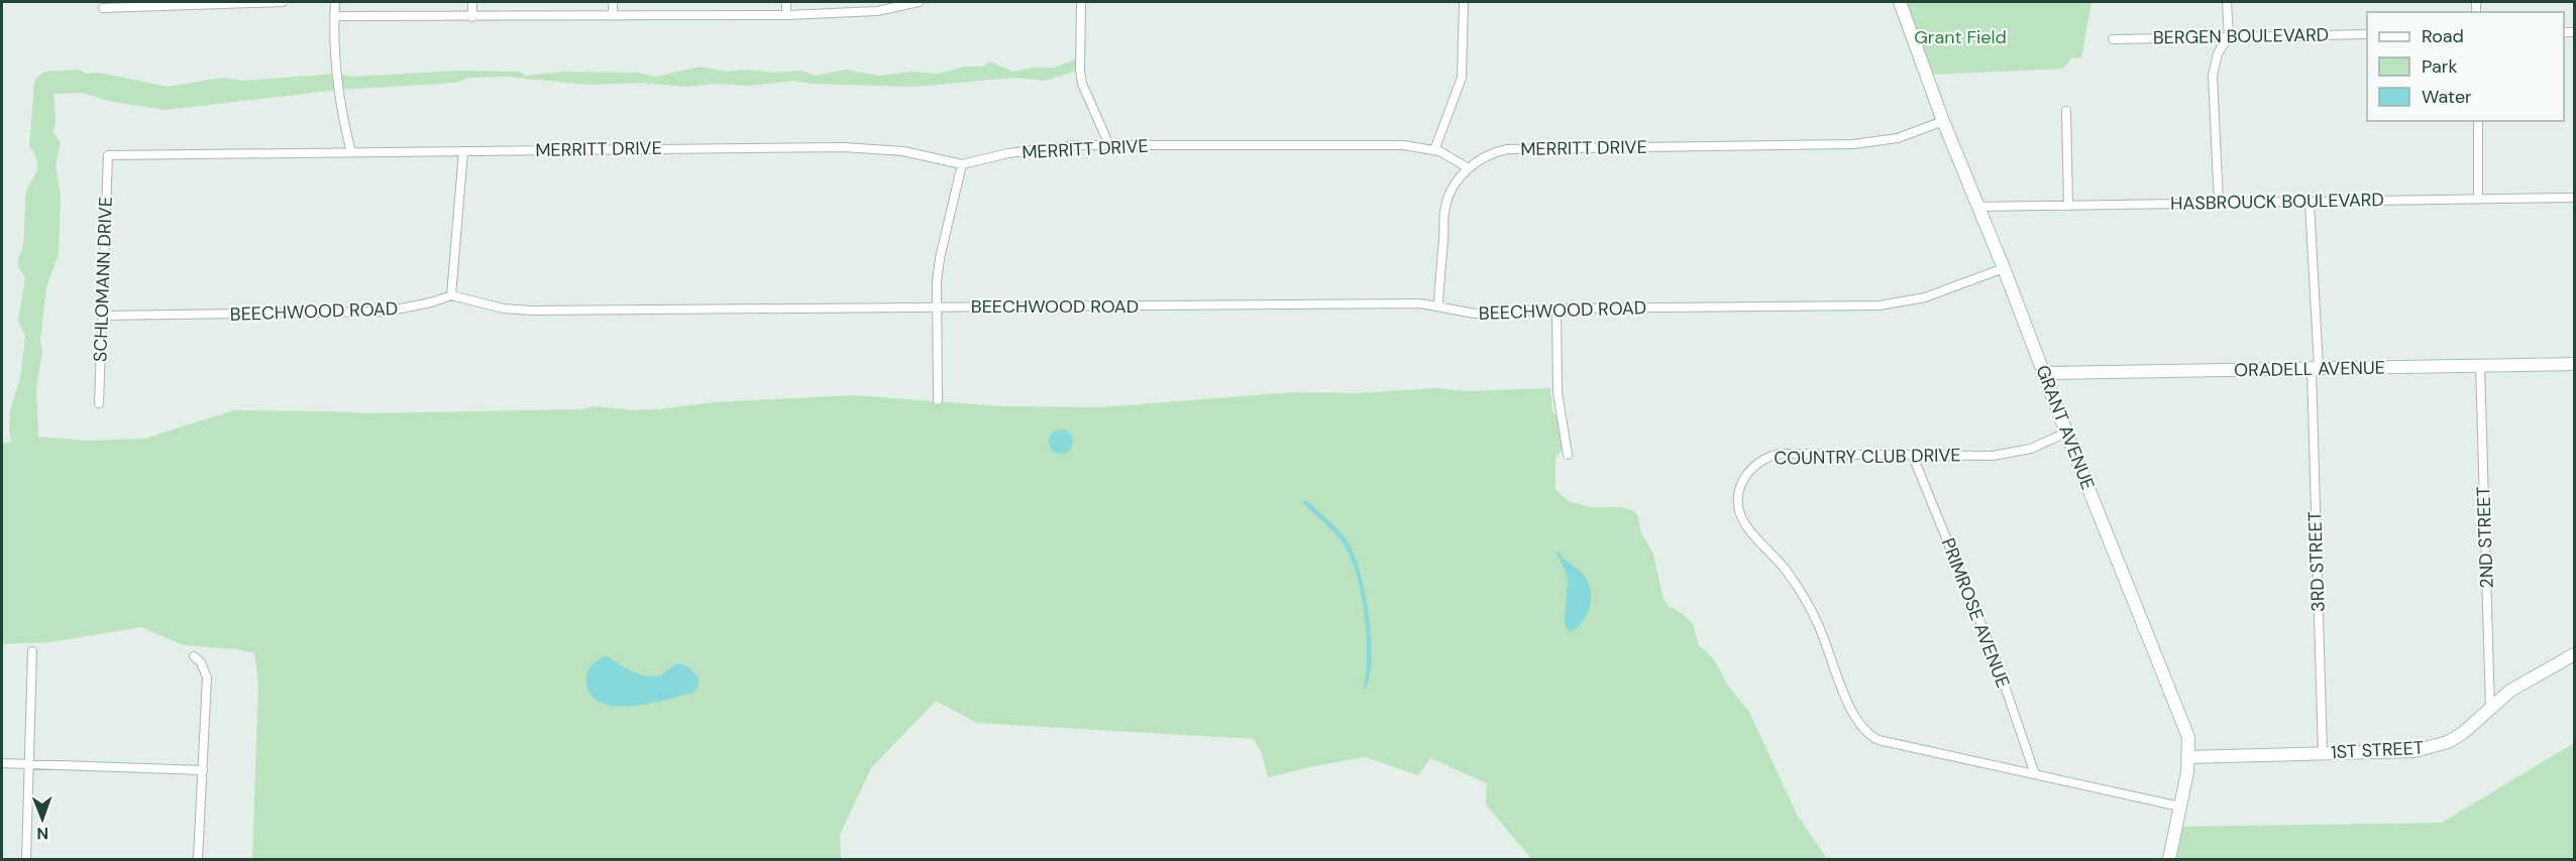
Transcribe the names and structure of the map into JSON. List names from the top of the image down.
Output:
{
  "streets": {
    "street": [
      "BERGEN BOULEVARD",
      "MERRITT DRIVE",
      "HASBROUCK BOULEVARD",
      "SCHLOMANN DRIVE",
      "BEECHWOOD ROAD",
      "ORADELL AVENUE",
      "GRANT AVENUE",
      "COUNTRY CLUB DRIVE",
      "2ND STREET",
      "3RD STREET",
      "PRIMROSE AVENUE",
      "1ST STREET"
    ]
  },
  "crossings": [
    ["MERRITT DRIVE", "SCHLOMANN DRIVE"],
    ["MERRITT DRIVE", "GRANT AVENUE"],
    ["HASBROUCK BOULEVARD", "GRANT AVENUE"],
    ["HASBROUCK BOULEVARD", "3RD STREET"],
    ["SCHLOMANN DRIVE", "BEECHWOOD ROAD"],
    ["BEECHWOOD ROAD", "GRANT AVENUE"],
    ["ORADELL AVENUE", "GRANT AVENUE"],
    ["ORADELL AVENUE", "2ND STREET"],
    ["ORADELL AVENUE", "3RD STREET"],
    ["GRANT AVENUE", "COUNTRY CLUB DRIVE"],
    ["GRANT AVENUE", "1ST STREET"],
    ["COUNTRY CLUB DRIVE", "PRIMROSE AVENUE"],
    ["2ND STREET", "1ST STREET"],
    ["3RD STREET", "1ST STREET"]
  ],
  "parks": ["Grant Field"],
  "legend": ["Road", "Park", "Water"],
  "north": "bottom"
}
